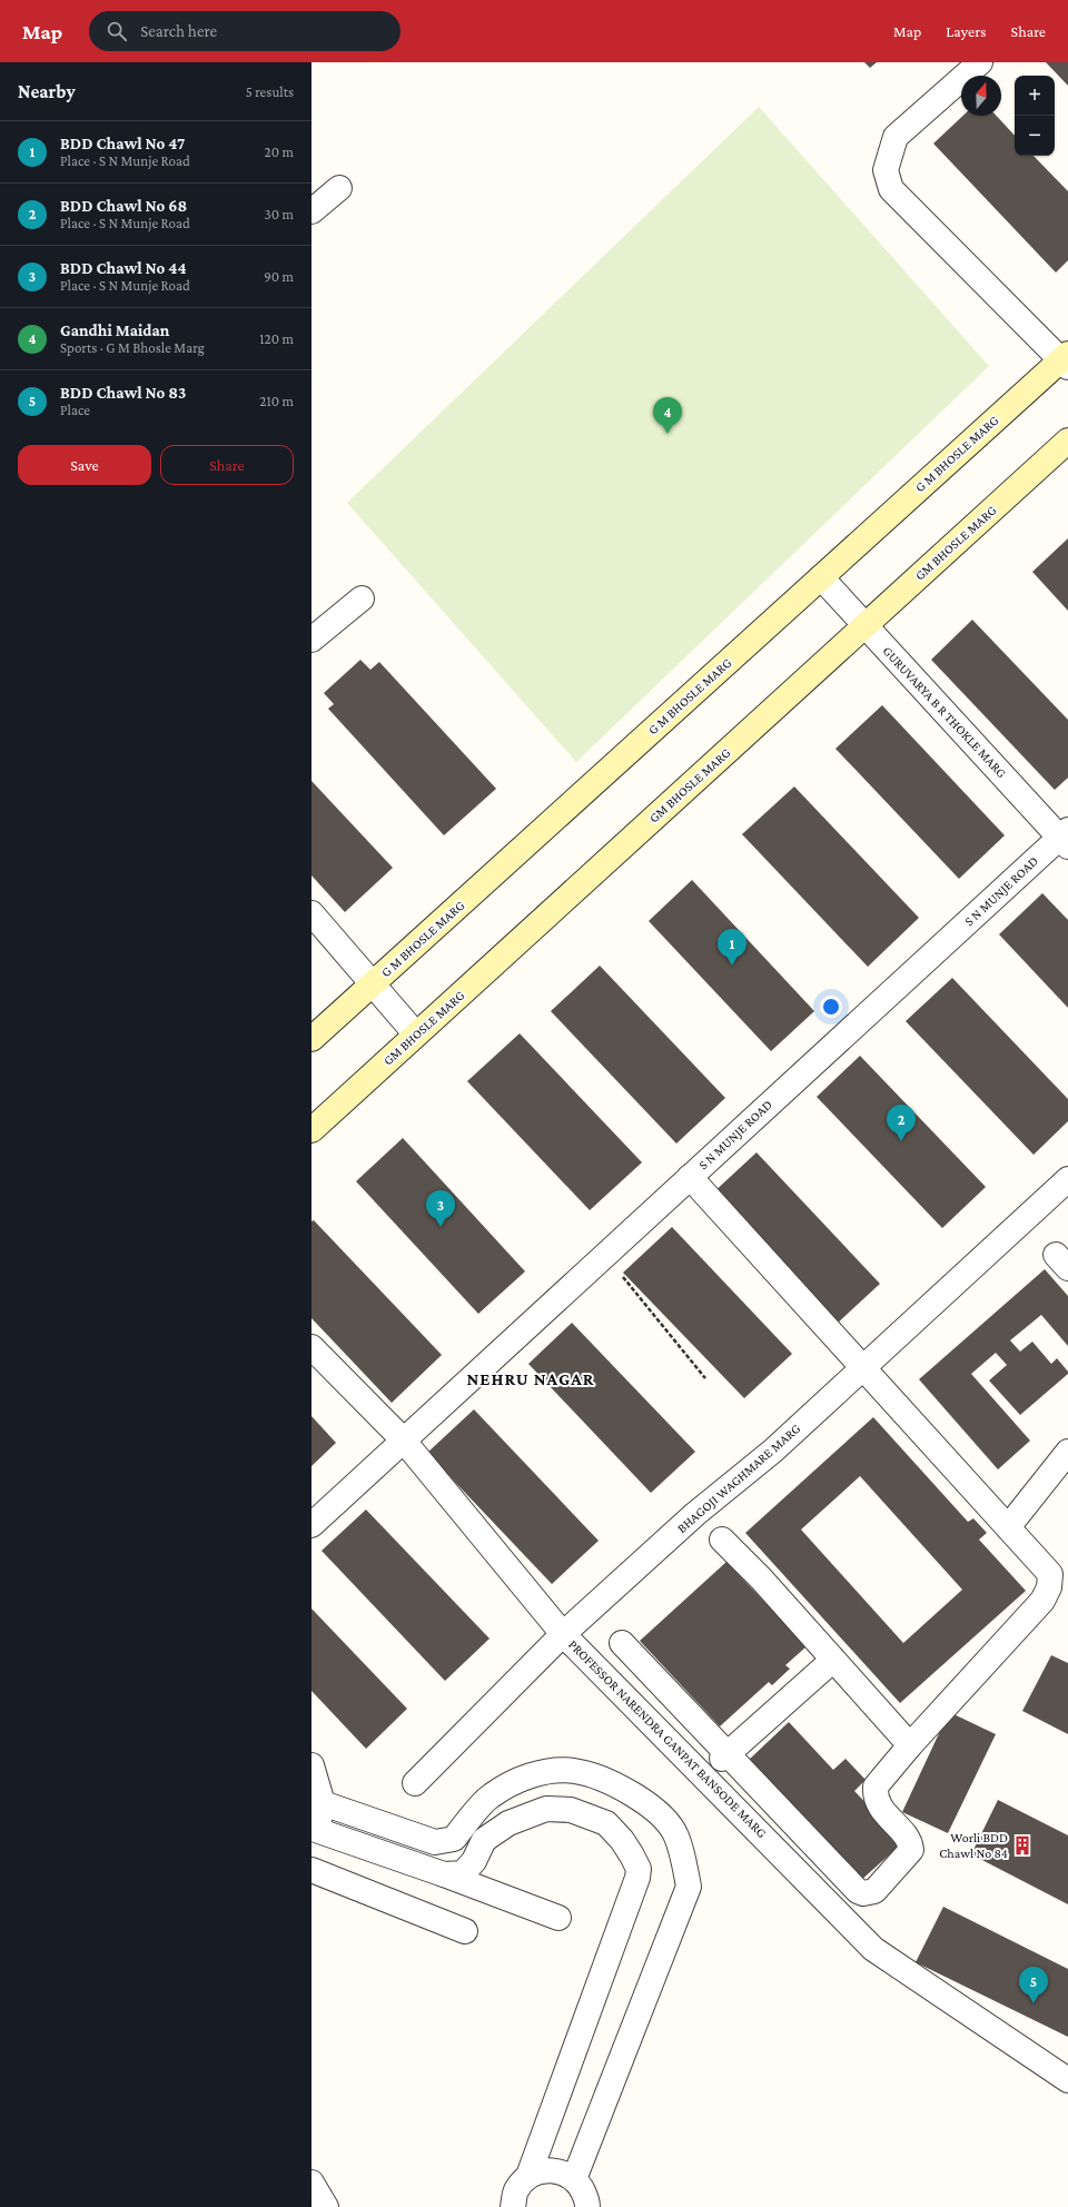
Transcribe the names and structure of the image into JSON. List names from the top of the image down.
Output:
{
  "streets": {
    "main road": ["G M BHOSLE MARG", "GM BHOSLE MARG"],
    "street": [
      "GURUVARYA B R THOKLE MARG",
      "S N MUNJE ROAD",
      "BHAGOJI WAGHMARE MARG",
      "PROFESSOR NARENDRA GANPAT BANSODE MARG"
    ]
  },
  "crossings": [
    ["G M BHOSLE MARG", "GURUVARYA B R THOKLE MARG"],
    ["GM BHOSLE MARG", "GURUVARYA B R THOKLE MARG"],
    ["GURUVARYA B R THOKLE MARG", "S N MUNJE ROAD"],
    ["S N MUNJE ROAD", "PROFESSOR NARENDRA GANPAT BANSODE MARG"],
    ["BHAGOJI WAGHMARE MARG", "PROFESSOR NARENDRA GANPAT BANSODE MARG"]
  ],
  "districts": ["NEHRU NAGAR"],
  "places": {
    "building": ["Worli BDD Chawl No 84"]
  },
  "north": "top",
  "page": {
    "header": "Map",
    "search": "Search here",
    "nav": ["Map", "Layers", "Share"],
    "heading": ["Nearby", "5 results"],
    "map_buttons": ["+", "−"],
    "list": [
      {
        "mark": "1",
        "name": "BDD Chawl No 47",
        "note": "Place · S N Munje Road",
        "value": "20 m"
      },
      {
        "mark": "2",
        "name": "BDD Chawl No 68",
        "note": "Place · S N Munje Road",
        "value": "30 m"
      },
      {
        "mark": "3",
        "name": "BDD Chawl No 44",
        "note": "Place · S N Munje Road",
        "value": "90 m"
      },
      {
        "mark": "4",
        "name": "Gandhi Maidan",
        "note": "Sports · G M Bhosle Marg",
        "value": "120 m"
      },
      {
        "mark": "5",
        "name": "BDD Chawl No 83",
        "note": "Place",
        "value": "210 m"
      }
    ],
    "pins": [
      "4",
      "1",
      "2",
      "3",
      "5"
    ],
    "buttons": ["Save", "Share"]
  }
}
